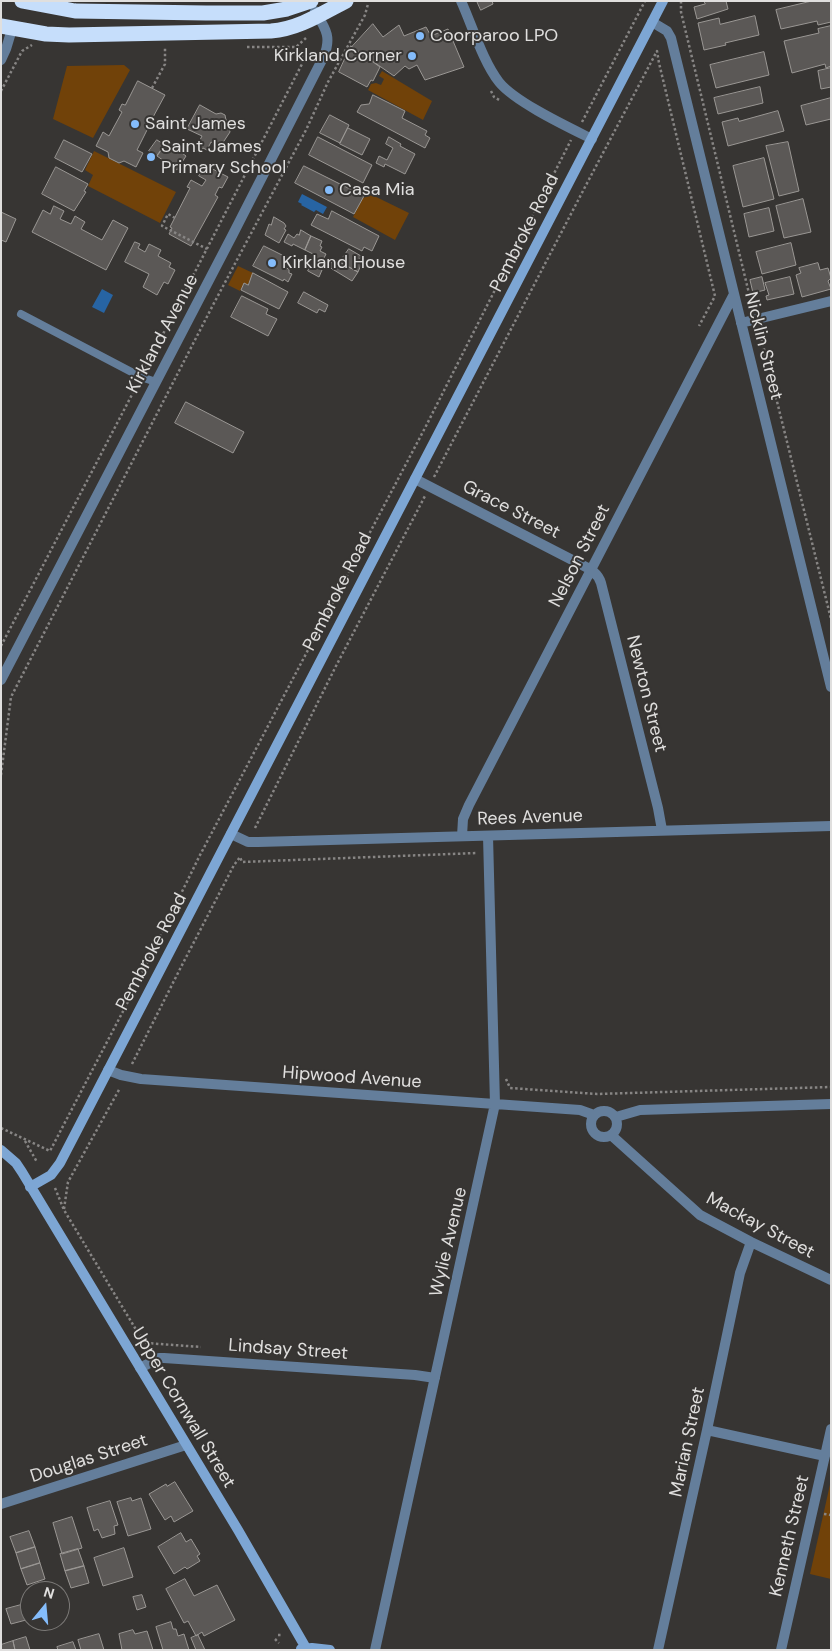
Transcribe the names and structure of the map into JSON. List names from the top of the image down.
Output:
{
  "streets": {
    "street": [
      "Pembroke Road",
      "Kirkland Avenue",
      "Nicklin Street",
      "Grace Street",
      "Nelson Street",
      "Newton Street",
      "Rees Avenue",
      "Hipwood Avenue",
      "Mackay Street",
      "Wylie Avenue",
      "Lindsay Street",
      "Upper Cornwall Street",
      "Marian Street",
      "Douglas Street",
      "Kenneth Street"
    ]
  },
  "crossings": [
    ["Pembroke Road", "Nicklin Street"],
    ["Pembroke Road", "Grace Street"],
    ["Pembroke Road", "Rees Avenue"],
    ["Pembroke Road", "Hipwood Avenue"],
    ["Pembroke Road", "Upper Cornwall Street"],
    ["Nicklin Street", "Nelson Street"],
    ["Grace Street", "Nelson Street"],
    ["Grace Street", "Newton Street"],
    ["Nelson Street", "Newton Street"],
    ["Nelson Street", "Rees Avenue"],
    ["Newton Street", "Rees Avenue"],
    ["Rees Avenue", "Wylie Avenue"],
    ["Hipwood Avenue", "Mackay Street"],
    ["Hipwood Avenue", "Wylie Avenue"],
    ["Mackay Street", "Marian Street"],
    ["Wylie Avenue", "Lindsay Street"],
    ["Lindsay Street", "Upper Cornwall Street"],
    ["Upper Cornwall Street", "Douglas Street"]
  ],
  "places": [
    "Coorparoo LPO",
    "Kirkland Corner",
    "Saint James",
    "Saint James Primary School",
    "Casa Mia",
    "Kirkland House"
  ],
  "north": "top"
}
